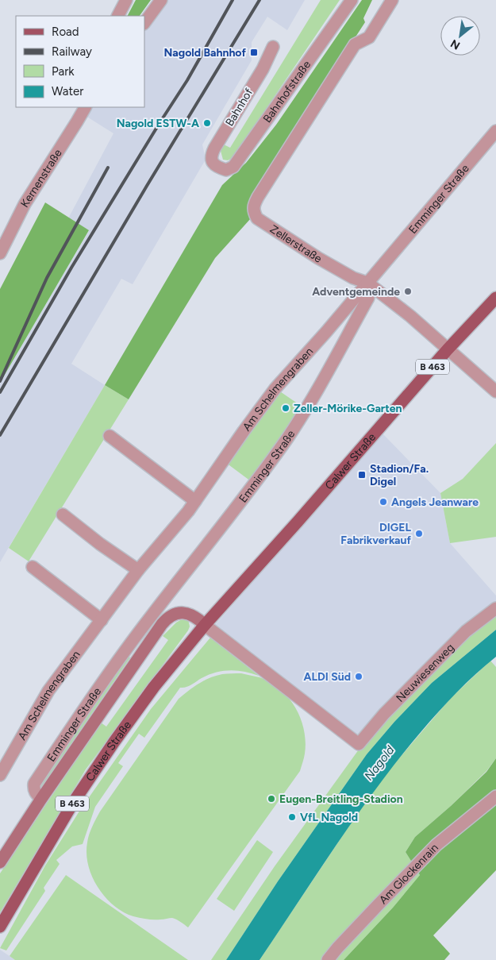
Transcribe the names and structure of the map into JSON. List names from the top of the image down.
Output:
{
  "streets": {
    "main road": ["B 463", "Calwer Straße"],
    "street": [
      "Bahnhofstraße",
      "Bahnhof",
      "Kernenstraße",
      "Emminger Straße",
      "Zellerstraße",
      "Am Schelmengraben",
      "Neuwiesenweg",
      "Am Glockenrain"
    ]
  },
  "crossings": [
    ["Bahnhofstraße", "Bahnhof"],
    ["Emminger Straße", "Zellerstraße"],
    ["Emminger Straße", "Am Schelmengraben"],
    ["Emminger Straße", "Calwer Straße"],
    ["Emminger Straße", "Neuwiesenweg"],
    ["Zellerstraße", "Am Schelmengraben"],
    ["Zellerstraße", "Calwer Straße"],
    ["Calwer Straße", "Neuwiesenweg"]
  ],
  "water": ["Nagold"],
  "places": {
    "transit": ["Nagold Bahnhof", "Stadion/Fa. Digel"],
    "other": [
      "Nagold ESTW-A",
      "Adventgemeinde",
      "Zeller-Mörike-Garten",
      "Angels Jeanware",
      "DIGEL Fabrikverkauf",
      "ALDI Süd",
      "Eugen-Breitling-Stadion",
      "VfL Nagold"
    ]
  },
  "legend": [
    "Road",
    "Railway",
    "Park",
    "Water"
  ],
  "north": "bottom left"
}
